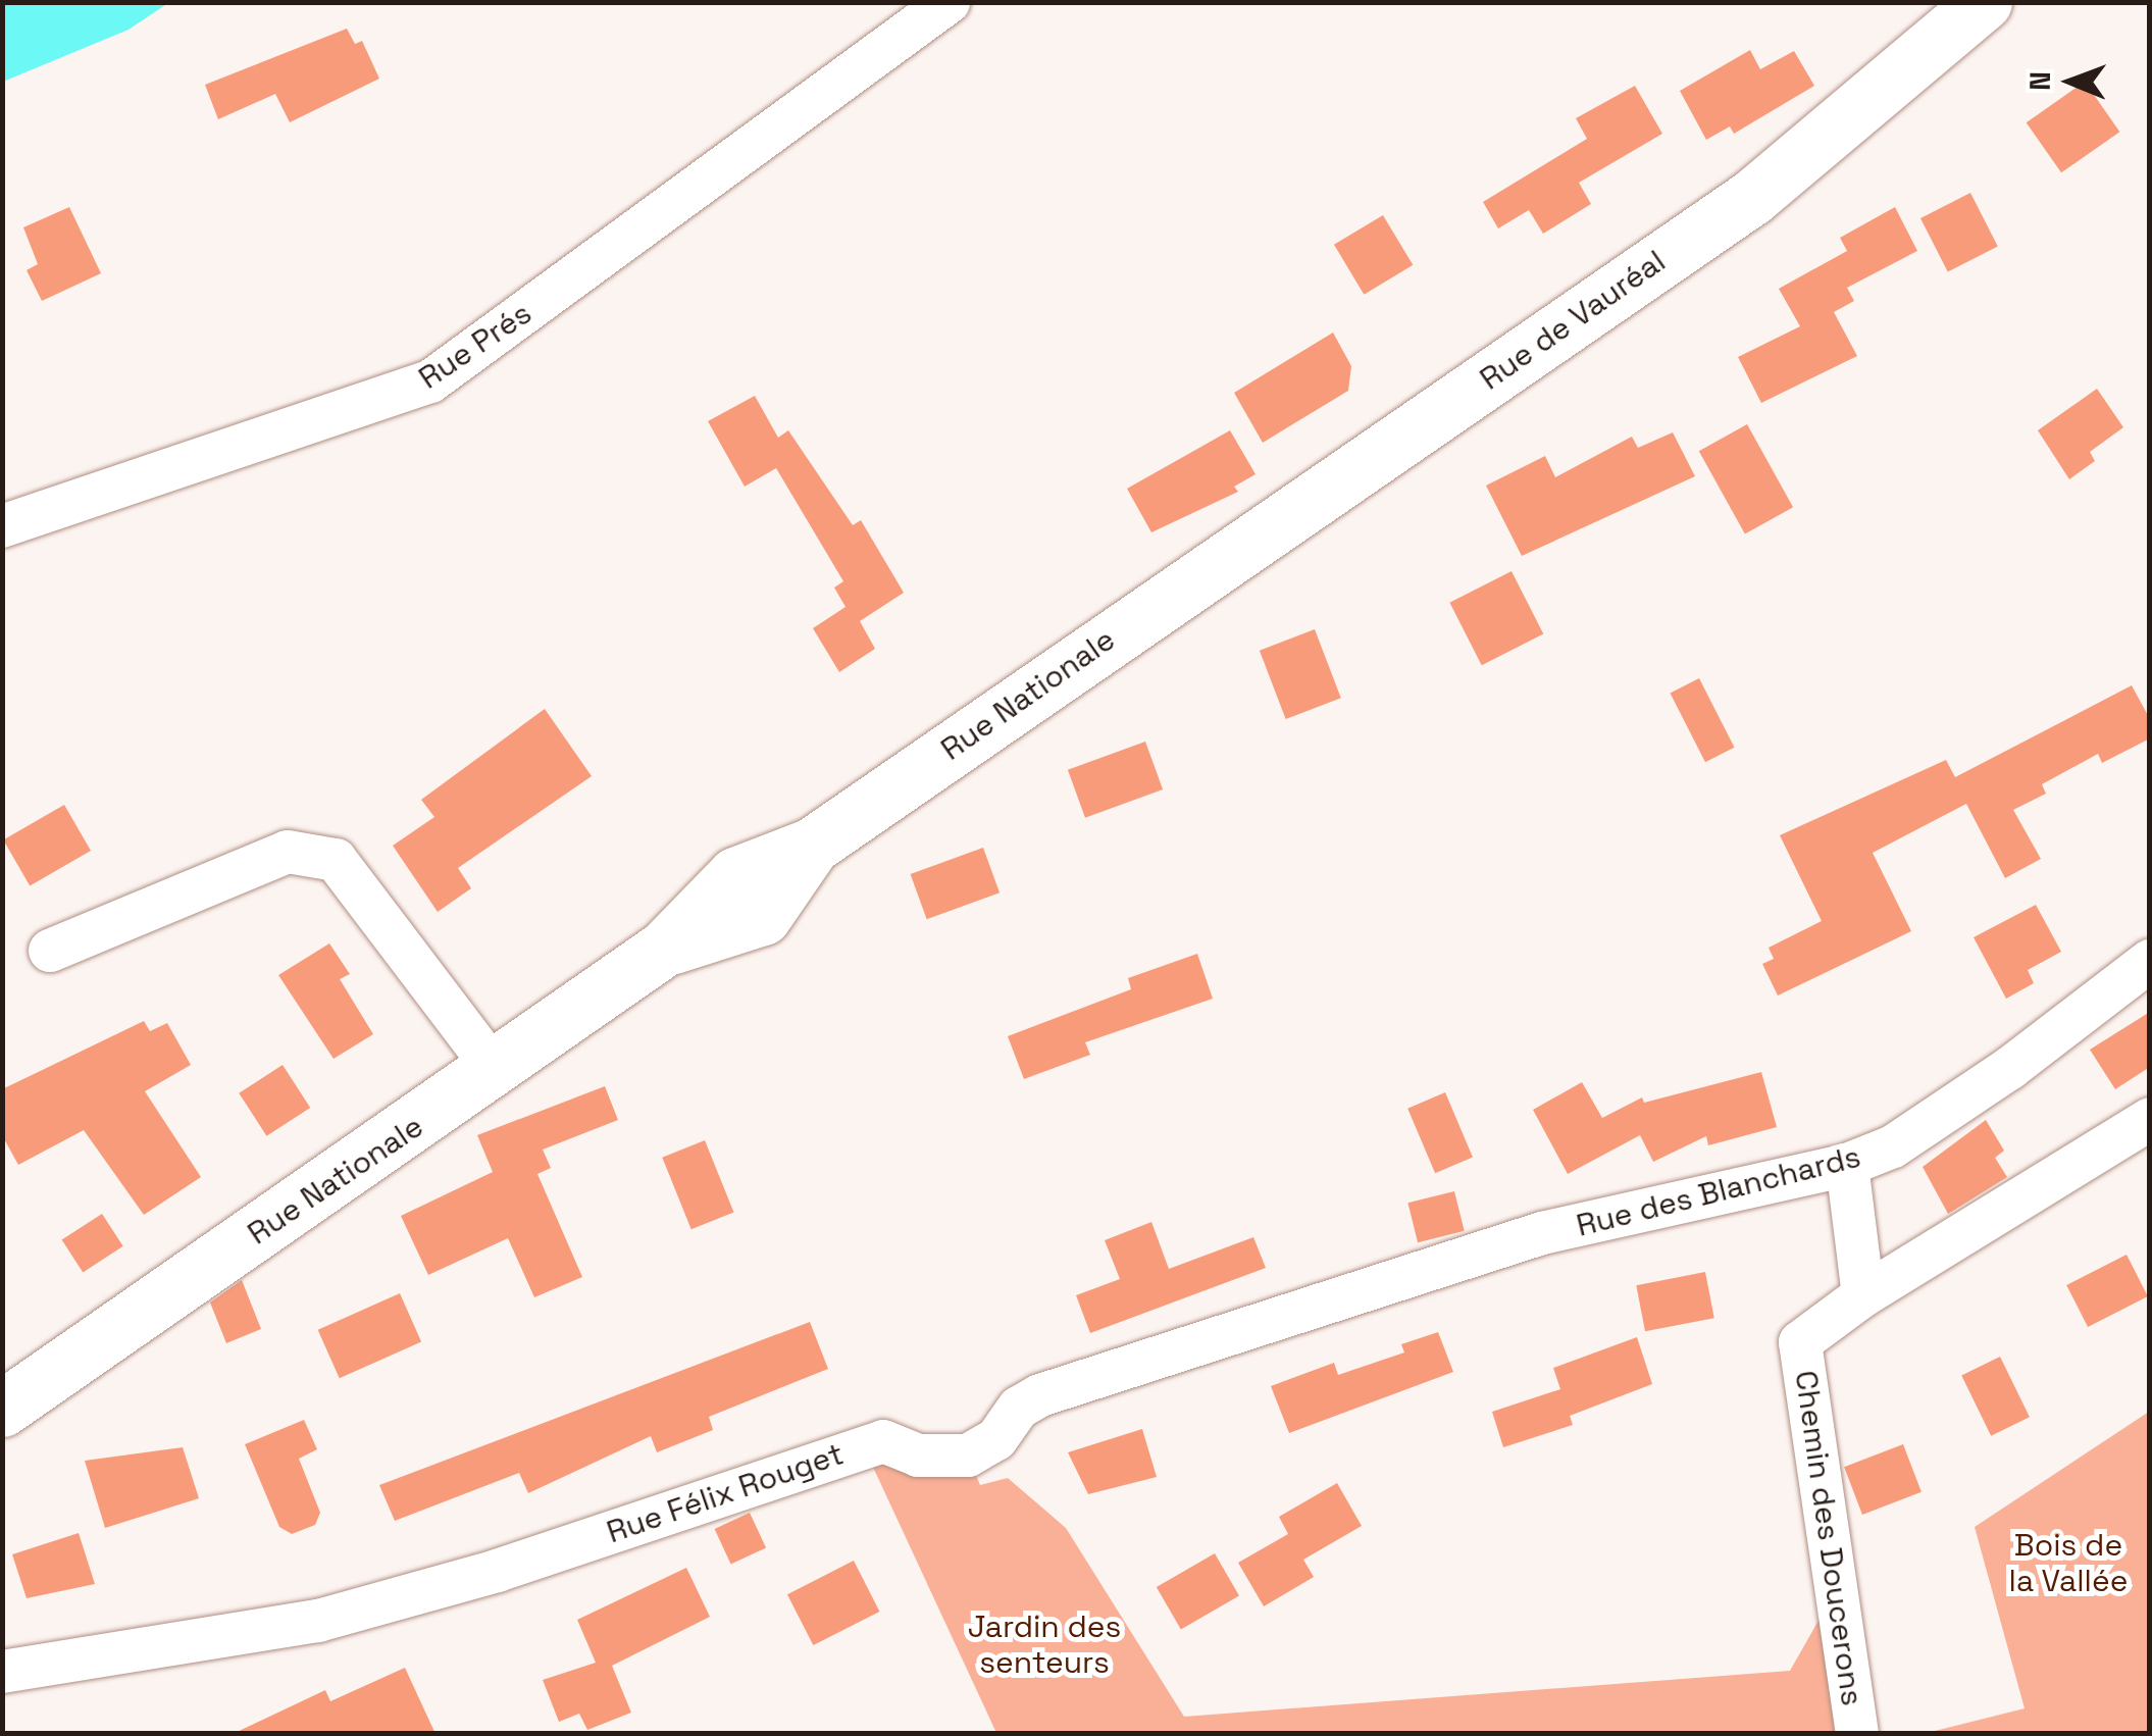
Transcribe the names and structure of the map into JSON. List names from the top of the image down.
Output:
{
  "streets": {
    "street": [
      "Rue de Vauréal",
      "Rue Prés",
      "Rue Nationale",
      "Rue des Blanchards",
      "Rue Félix Rouget",
      "Chemin des Doucerons"
    ]
  },
  "crossings": [
    ["Rue de Vauréal", "Rue Nationale"],
    ["Rue des Blanchards", "Rue Félix Rouget"],
    ["Rue des Blanchards", "Chemin des Doucerons"]
  ],
  "parks": ["Bois de la Vallée", "Jardin des senteurs"],
  "north": "left"
}
